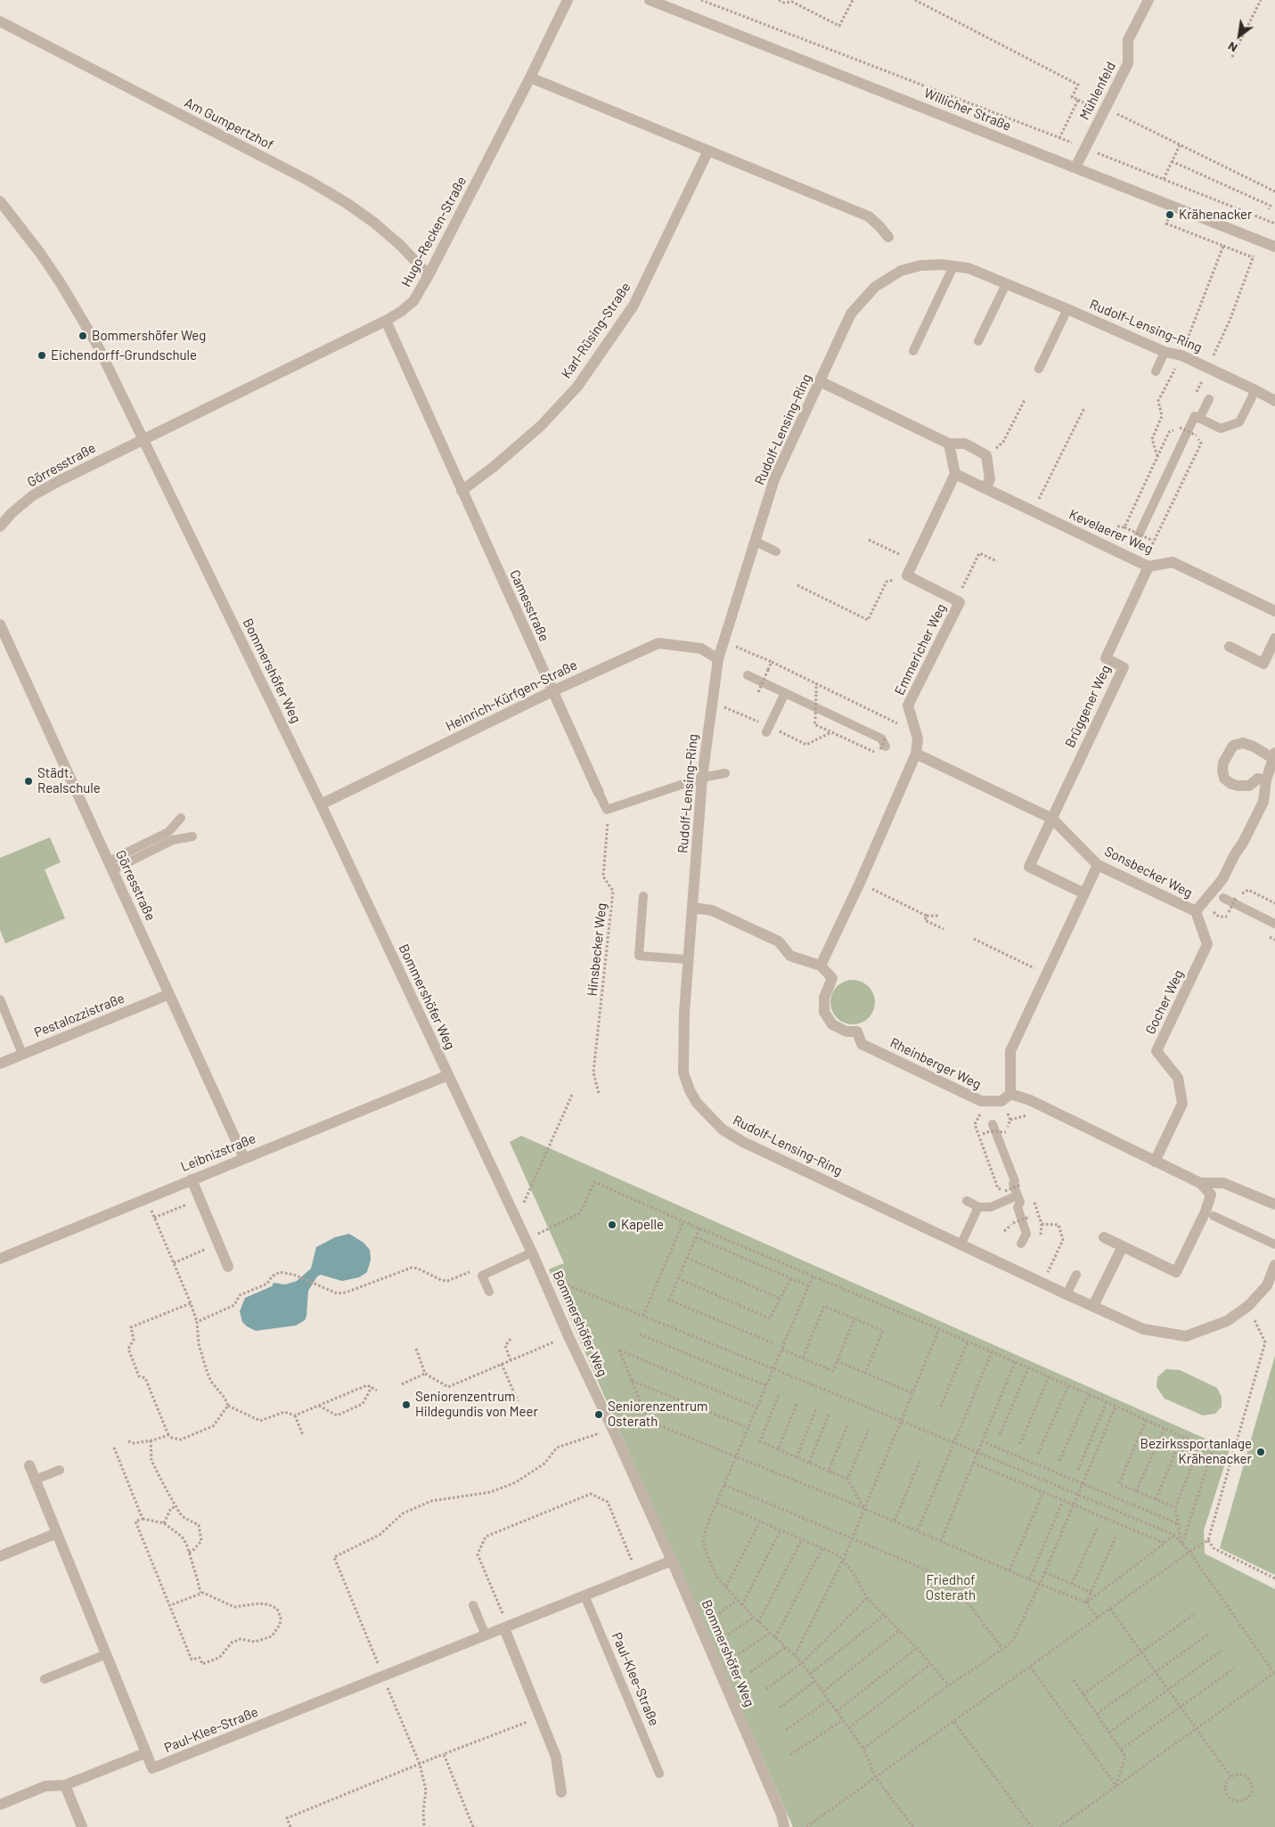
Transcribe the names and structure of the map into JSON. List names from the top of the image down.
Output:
{
  "streets": {
    "street": [
      "Mühlenfeld",
      "Willicher Straße",
      "Am Gumpertzhof",
      "Hugo-Recken-Straße",
      "Rudolf-Lensing-Ring",
      "Karl-Rüsing-Straße",
      "Görresstraße",
      "Kevelaerer Weg",
      "Camesstraße",
      "Emmericher Weg",
      "Bommershöfer Weg",
      "Heinrich-Kürfgen-Straße",
      "Brüggener Weg",
      "Sonsbecker Weg",
      "Gocher Weg",
      "Pestalozzistraße",
      "Rheinberger Weg",
      "Leibnizstraße",
      "Paul-Klee-Straße"
    ],
    "path": ["Hinsbecker Weg"]
  },
  "crossings": [
    ["Mühlenfeld", "Willicher Straße"],
    ["Am Gumpertzhof", "Hugo-Recken-Straße"],
    ["Hugo-Recken-Straße", "Görresstraße"],
    ["Hugo-Recken-Straße", "Camesstraße"],
    ["Hugo-Recken-Straße", "Bommershöfer Weg"],
    ["Rudolf-Lensing-Ring", "Heinrich-Kürfgen-Straße"],
    ["Karl-Rüsing-Straße", "Camesstraße"],
    ["Görresstraße", "Bommershöfer Weg"],
    ["Görresstraße", "Pestalozzistraße"],
    ["Görresstraße", "Leibnizstraße"],
    ["Kevelaerer Weg", "Brüggener Weg"],
    ["Camesstraße", "Heinrich-Kürfgen-Straße"],
    ["Camesstraße", "Hinsbecker Weg"],
    ["Emmericher Weg", "Sonsbecker Weg"],
    ["Emmericher Weg", "Rheinberger Weg"],
    ["Bommershöfer Weg", "Heinrich-Kürfgen-Straße"],
    ["Bommershöfer Weg", "Leibnizstraße"],
    ["Bommershöfer Weg", "Paul-Klee-Straße"],
    ["Brüggener Weg", "Sonsbecker Weg"],
    ["Sonsbecker Weg", "Gocher Weg"]
  ],
  "parks": ["Friedhof Osterath"],
  "places": [
    "Krähenacker",
    "Bommershöfer Weg",
    "Eichendorff-Grundschule",
    "Städt. Realschule",
    "Kapelle",
    "Seniorenzentrum Hildegundis von Meer",
    "Seniorenzentrum Osterath",
    "Bezirkssportanlage Krähenacker"
  ],
  "north": "bottom left"
}
